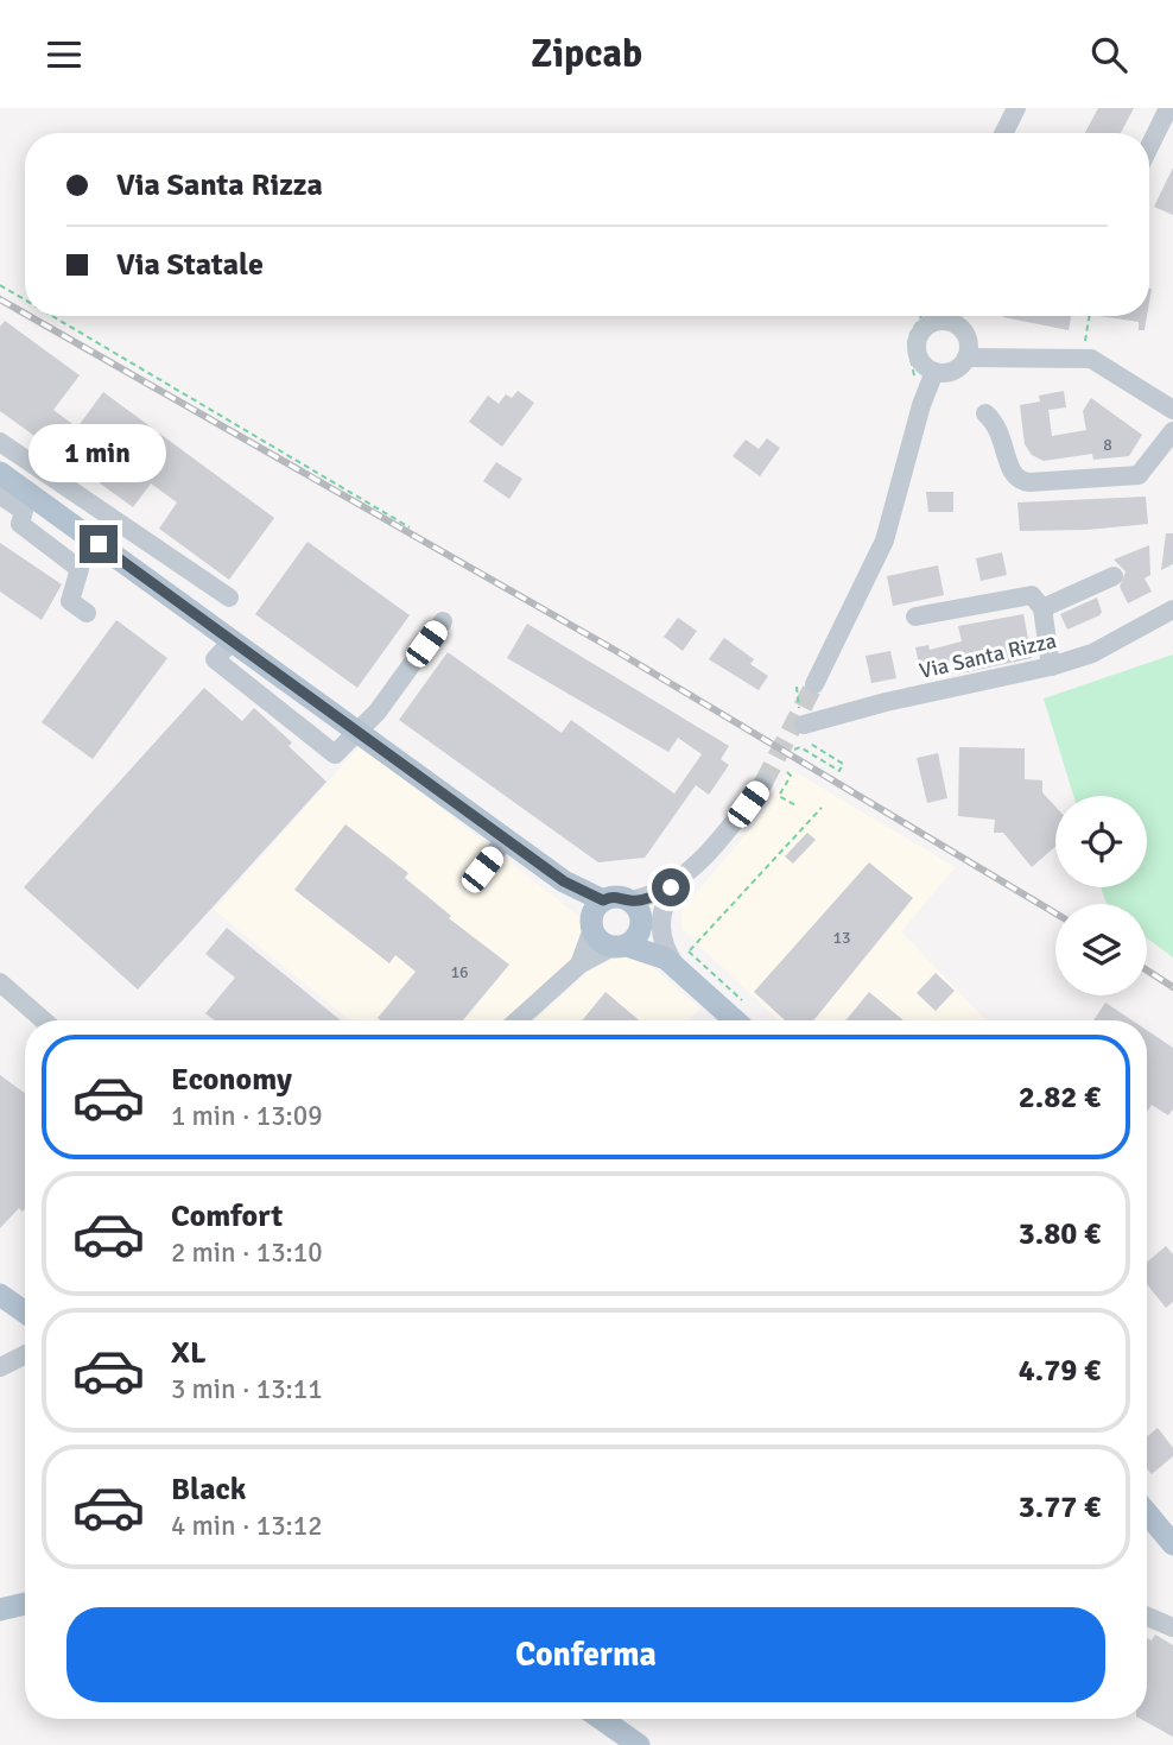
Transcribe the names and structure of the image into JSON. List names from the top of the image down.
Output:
{
  "streets": {
    "street": ["Via Santa Rizza"]
  },
  "house_numbers": ["8", "13", "16"],
  "page": {
    "header": "Zipcab",
    "banner": ["Via Santa Rizza", "Via Statale"],
    "bubble": "1 min",
    "list": [
      {
        "name": "Economy",
        "note": "1 min · 13:09",
        "value": "2.82 €"
      },
      {
        "name": "Comfort",
        "note": "2 min · 13:10",
        "value": "3.80 €"
      },
      {
        "name": "XL",
        "note": "3 min · 13:11",
        "value": "4.79 €"
      },
      {
        "name": "Black",
        "note": "4 min · 13:12",
        "value": "3.77 €"
      }
    ],
    "buttons": "Conferma"
  }
}
